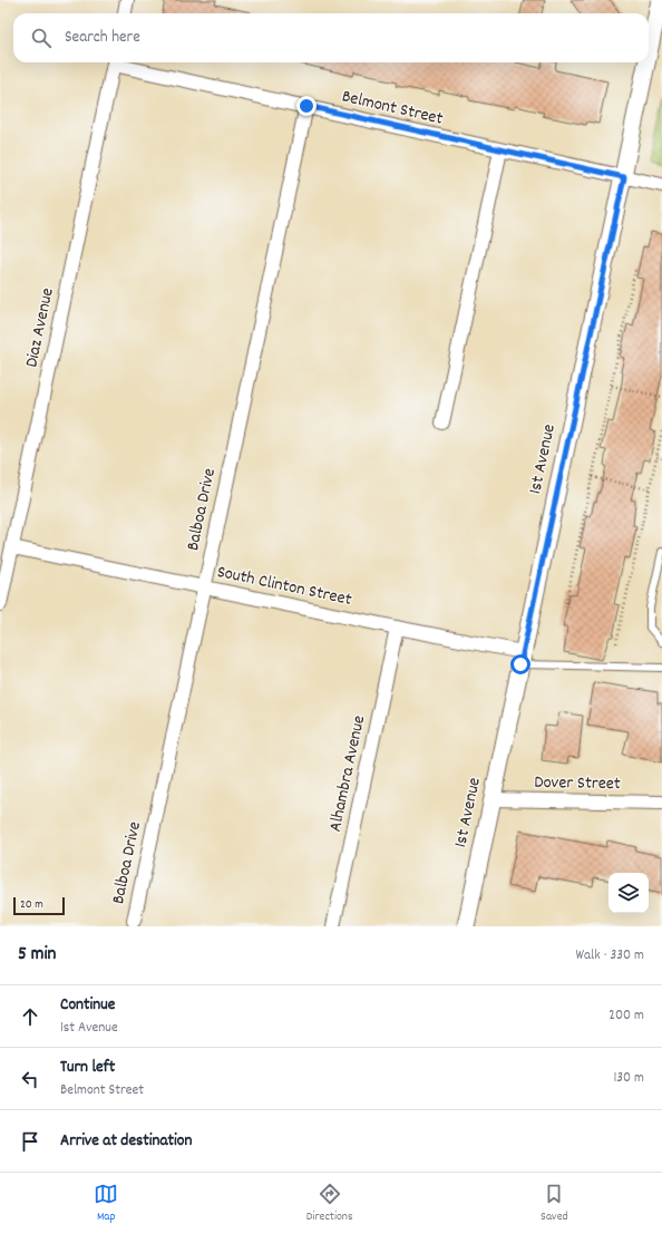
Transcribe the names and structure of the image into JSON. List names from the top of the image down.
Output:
{
  "streets": {
    "street": [
      "Belmont Street",
      "Diaz Avenue",
      "1st Avenue",
      "Balboa Drive",
      "South Clinton Street",
      "Alhambra Avenue",
      "Dover Street"
    ]
  },
  "crossings": [
    ["Belmont Street", "1st Avenue"],
    ["Belmont Street", "Balboa Drive"],
    ["Diaz Avenue", "South Clinton Street"],
    ["1st Avenue", "South Clinton Street"],
    ["1st Avenue", "Dover Street"],
    ["Balboa Drive", "South Clinton Street"],
    ["South Clinton Street", "Alhambra Avenue"]
  ],
  "scale_bar": "20 m",
  "page": {
    "search": "Search here",
    "scale": "20 m",
    "heading": ["5 min", "Walk · 330 m"],
    "list": [
      ["Continue", "1st Avenue", "200 m"],
      ["Turn left", "Belmont Street", "130 m"],
      "Arrive at destination"
    ],
    "nav": ["Map", "Directions", "Saved"]
  }
}
